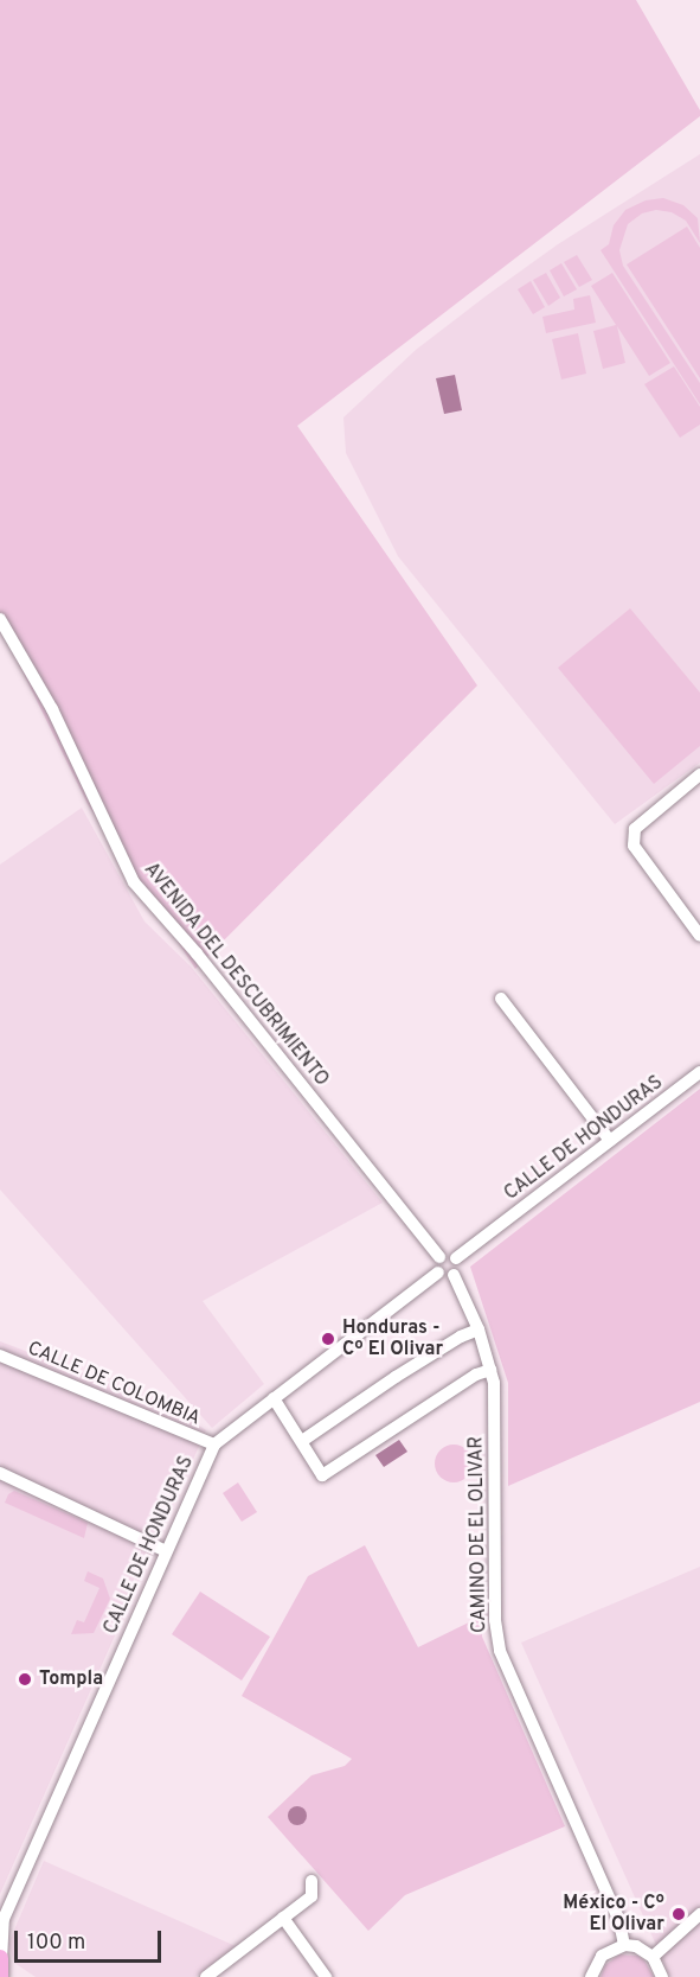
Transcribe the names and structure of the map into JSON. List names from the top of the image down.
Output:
{
  "streets": {
    "street": [
      "AVENIDA DEL DESCUBRIMIENTO",
      "CALLE DE HONDURAS",
      "CALLE DE COLOMBIA",
      "CAMINO DE EL OLIVAR"
    ]
  },
  "crossings": [
    ["AVENIDA DEL DESCUBRIMIENTO", "CALLE DE HONDURAS"],
    ["AVENIDA DEL DESCUBRIMIENTO", "CAMINO DE EL OLIVAR"],
    ["CALLE DE HONDURAS", "CALLE DE COLOMBIA"],
    ["CALLE DE HONDURAS", "CAMINO DE EL OLIVAR"]
  ],
  "places": ["Honduras - Cº El Olivar", "Tompla", "México - Cº El Olivar"],
  "scale_bar": "100 m"
}
